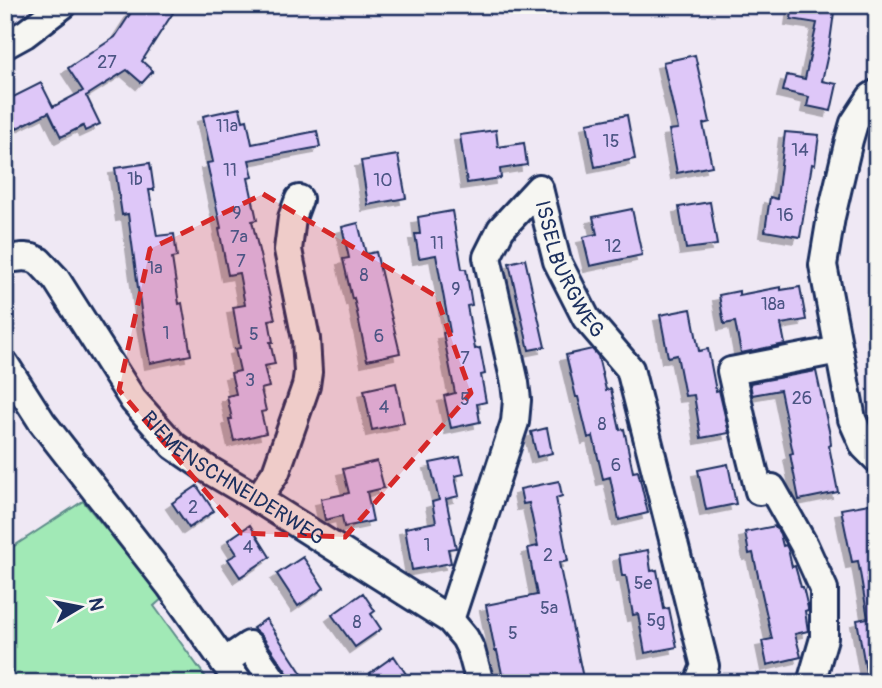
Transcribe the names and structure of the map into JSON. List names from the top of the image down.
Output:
{
  "streets": {
    "street": ["ISSELBURGWEG", "RIEMENSCHNEIDERWEG"]
  },
  "crossings": [
    ["ISSELBURGWEG", "RIEMENSCHNEIDERWEG"]
  ],
  "house_numbers": [
    "27",
    "11a",
    "15",
    "14",
    "11",
    "1b",
    "10",
    "9",
    "16",
    "7a",
    "11",
    "12",
    "7",
    "1a",
    "8",
    "9",
    "18a",
    "1",
    "5",
    "6",
    "7",
    "3",
    "26",
    "5",
    "4",
    "8",
    "6",
    "2",
    "1",
    "4",
    "2",
    "5e",
    "5a",
    "5g",
    "8",
    "5"
  ],
  "north": "right"
}
